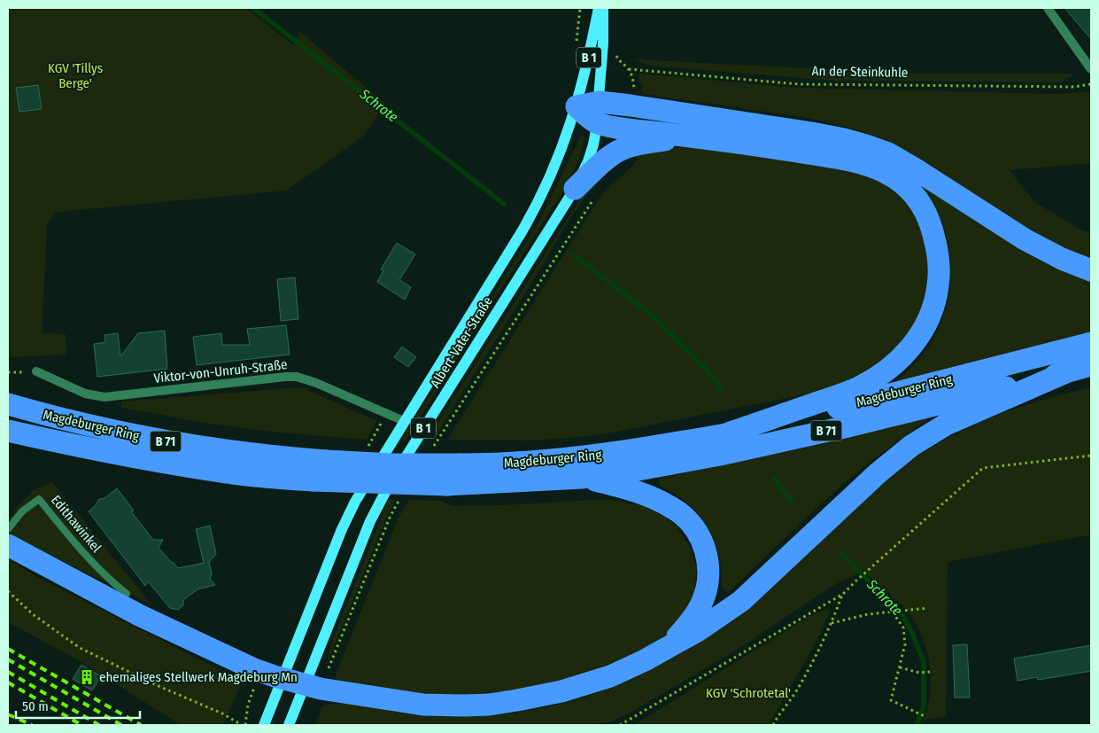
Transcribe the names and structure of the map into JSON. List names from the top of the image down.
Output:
{
  "streets": {
    "highway": ["Magdeburger Ring", "B 71"],
    "main road": ["B 1", "Albert-Vater-Straße"],
    "street": ["Viktor-von-Unruh-Straße"],
    "lane": ["Edithawinkel"],
    "path": ["An der Steinkuhle"]
  },
  "crossings": [
    ["B 1", "Albert-Vater-Straße"],
    ["Albert-Vater-Straße", "Viktor-von-Unruh-Straße"]
  ],
  "water": ["Schrote"],
  "parks": ["KGV 'Tillys Berge'", "KGV 'Schrotetal'"],
  "places": {
    "building": ["ehemaliges Stellwerk Magdeburg Mn"]
  },
  "scale_bar": "50 m"
}
